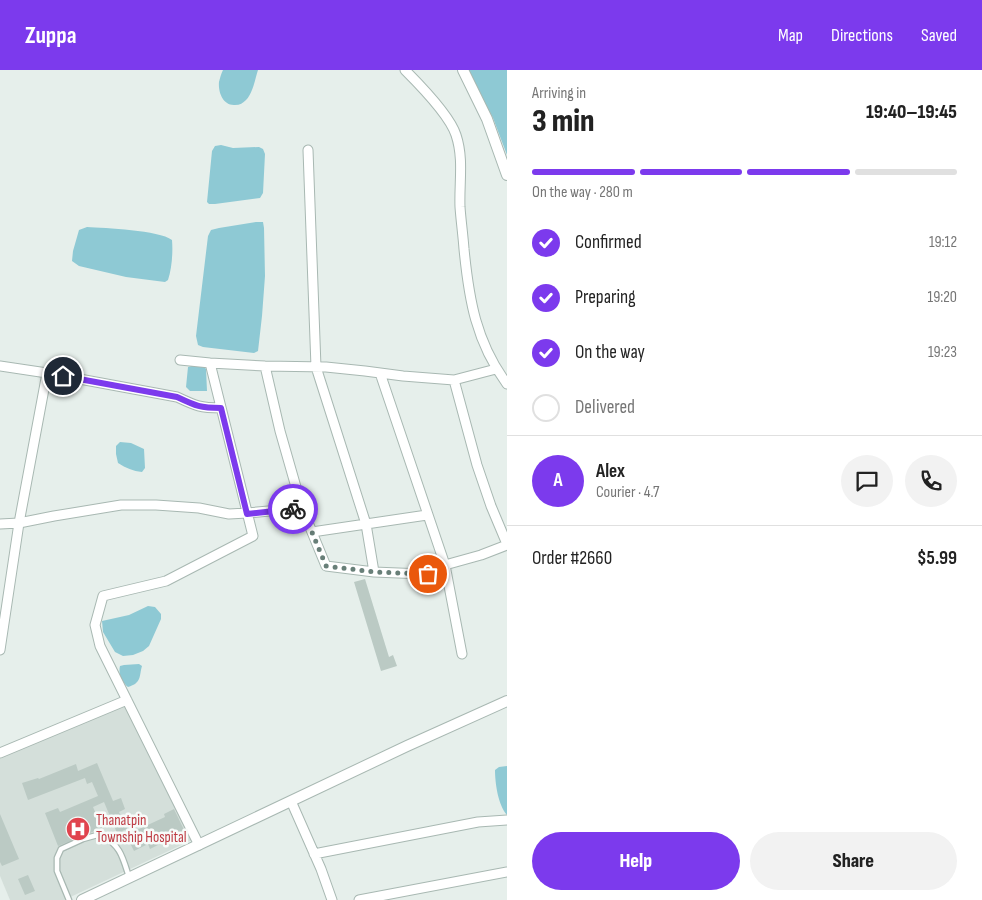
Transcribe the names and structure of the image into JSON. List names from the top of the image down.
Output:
{
  "places": {
    "hospital": ["Thanatpin Township Hospital"]
  },
  "page": {
    "header": "Zuppa",
    "nav": ["Map", "Directions", "Saved"],
    "heading": ["3 min", "Arriving in", "19:40–19:45"],
    "panel": [
      "Alex",
      "Courier · 4.7",
      "Order #2660",
      "$5.99"
    ],
    "bar": "On the way · 280 m",
    "list": [
      ["Confirmed", "19:12"],
      ["Preparing", "19:20"],
      ["On the way", "19:23"],
      "Delivered"
    ],
    "round": "A",
    "buttons": ["Help", "Share"]
  }
}
